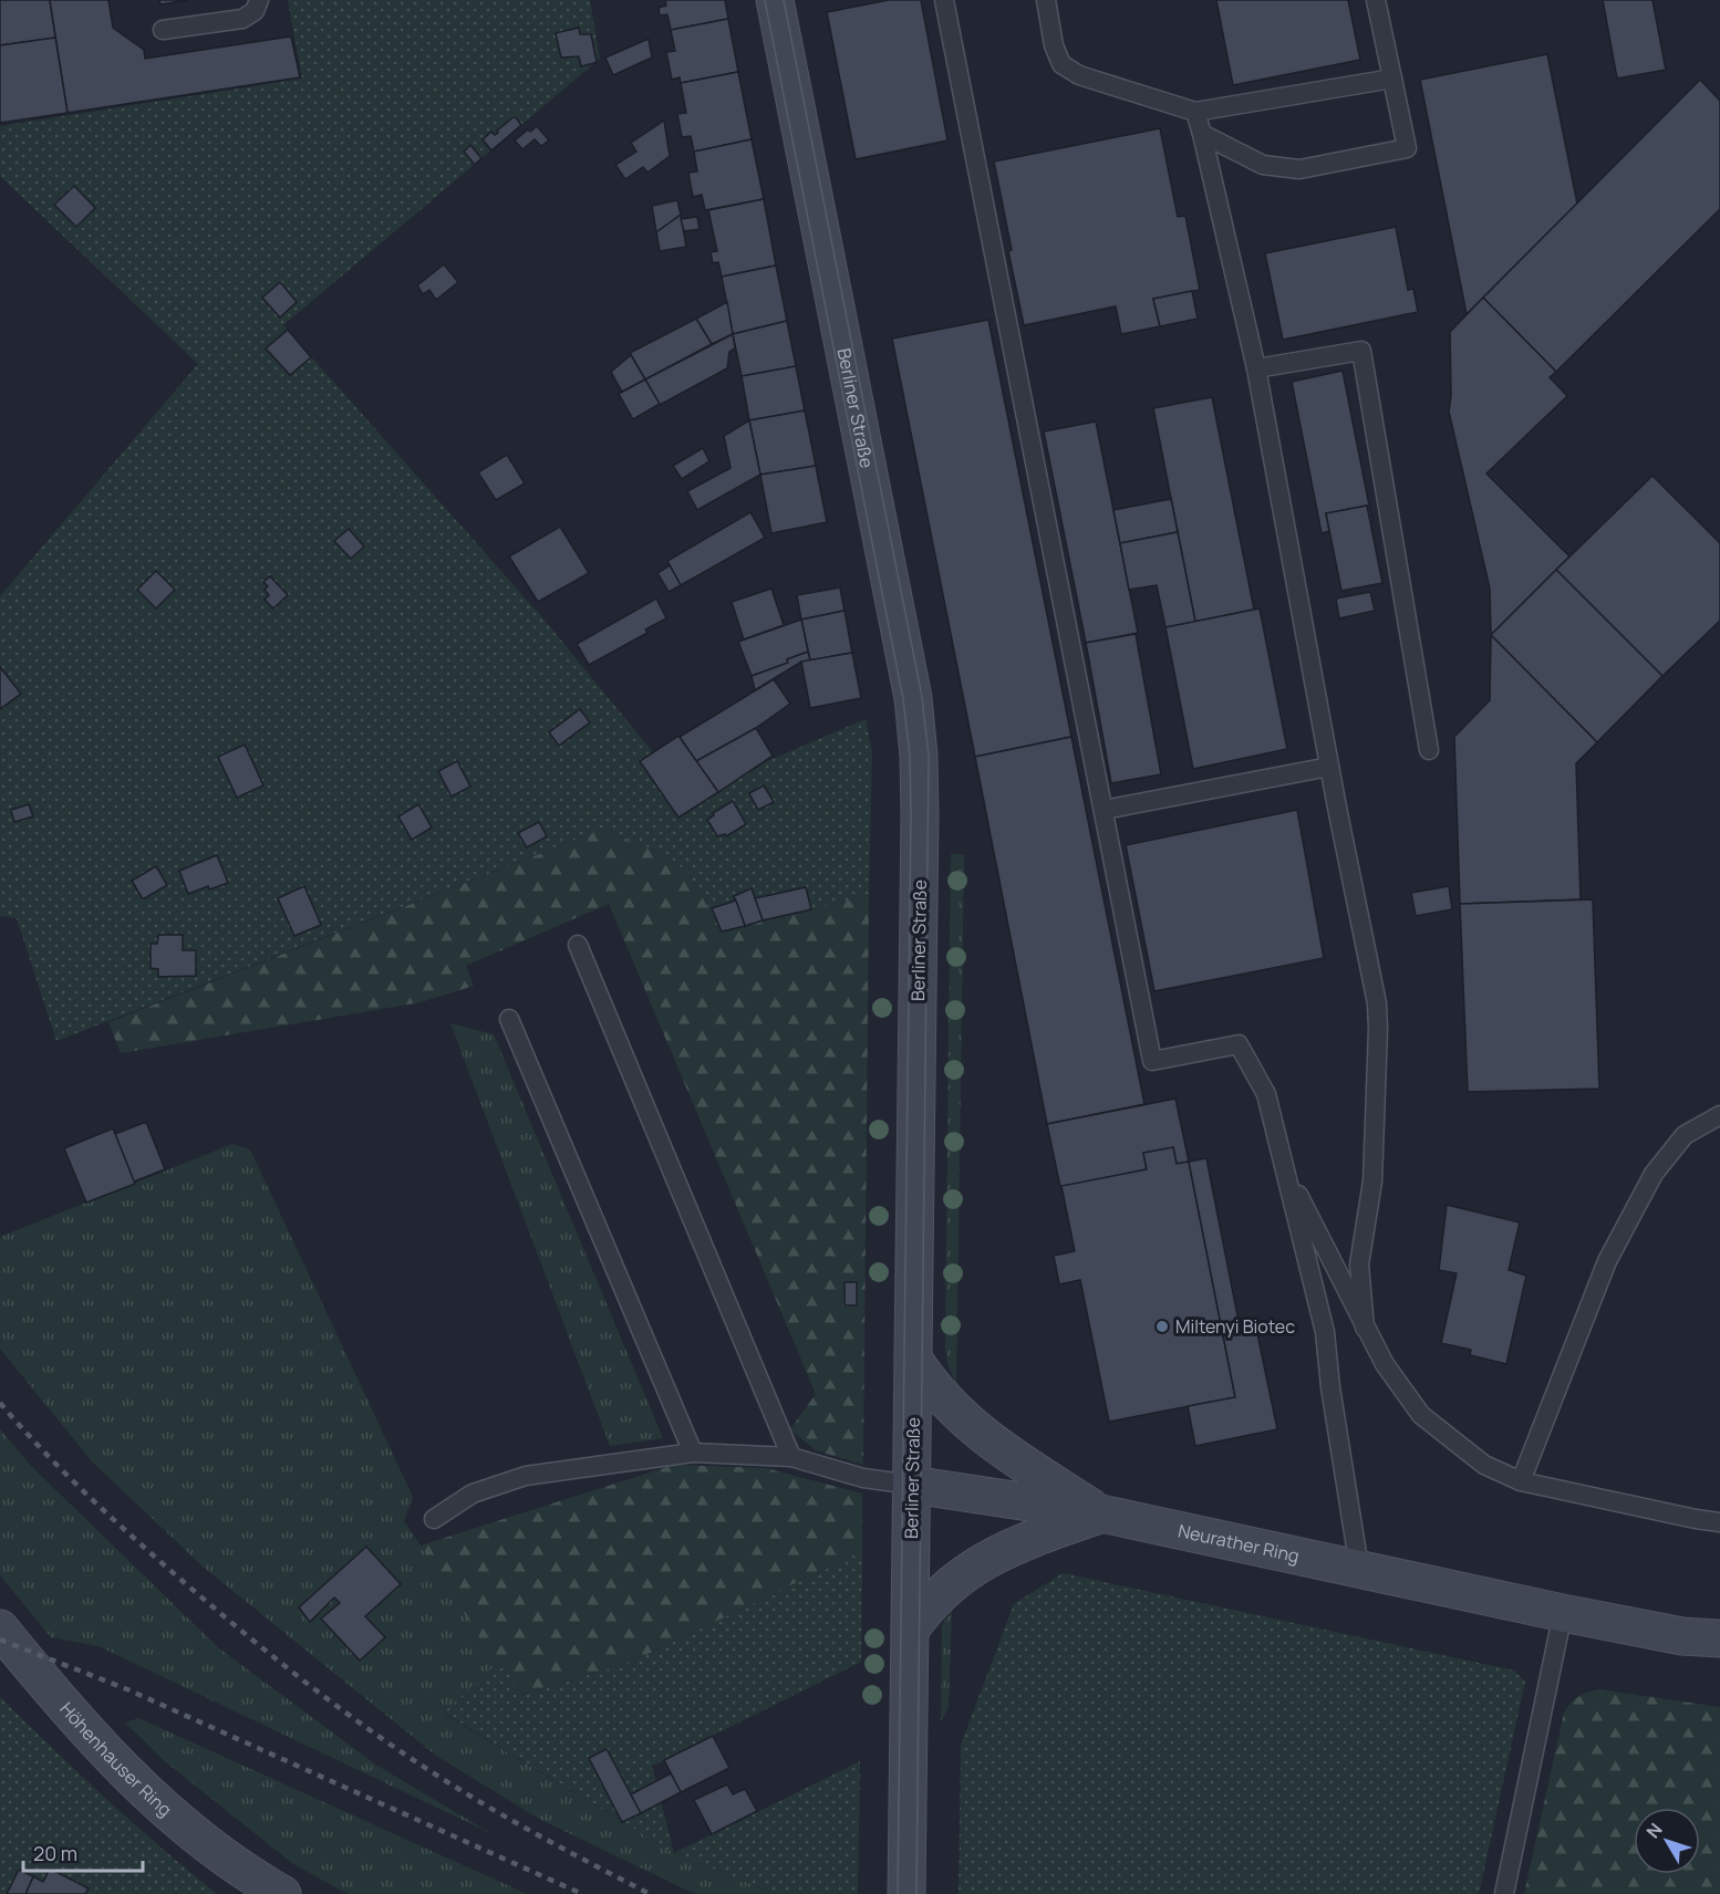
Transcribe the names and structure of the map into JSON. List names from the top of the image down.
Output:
{
  "streets": {
    "main road": ["Berliner Straße", "Neurather Ring", "Höhenhauser Ring"]
  },
  "crossings": [
    ["Berliner Straße", "Neurather Ring"]
  ],
  "places": ["Miltenyi Biotec"],
  "scale_bar": "20 m",
  "north": "top left"
}
